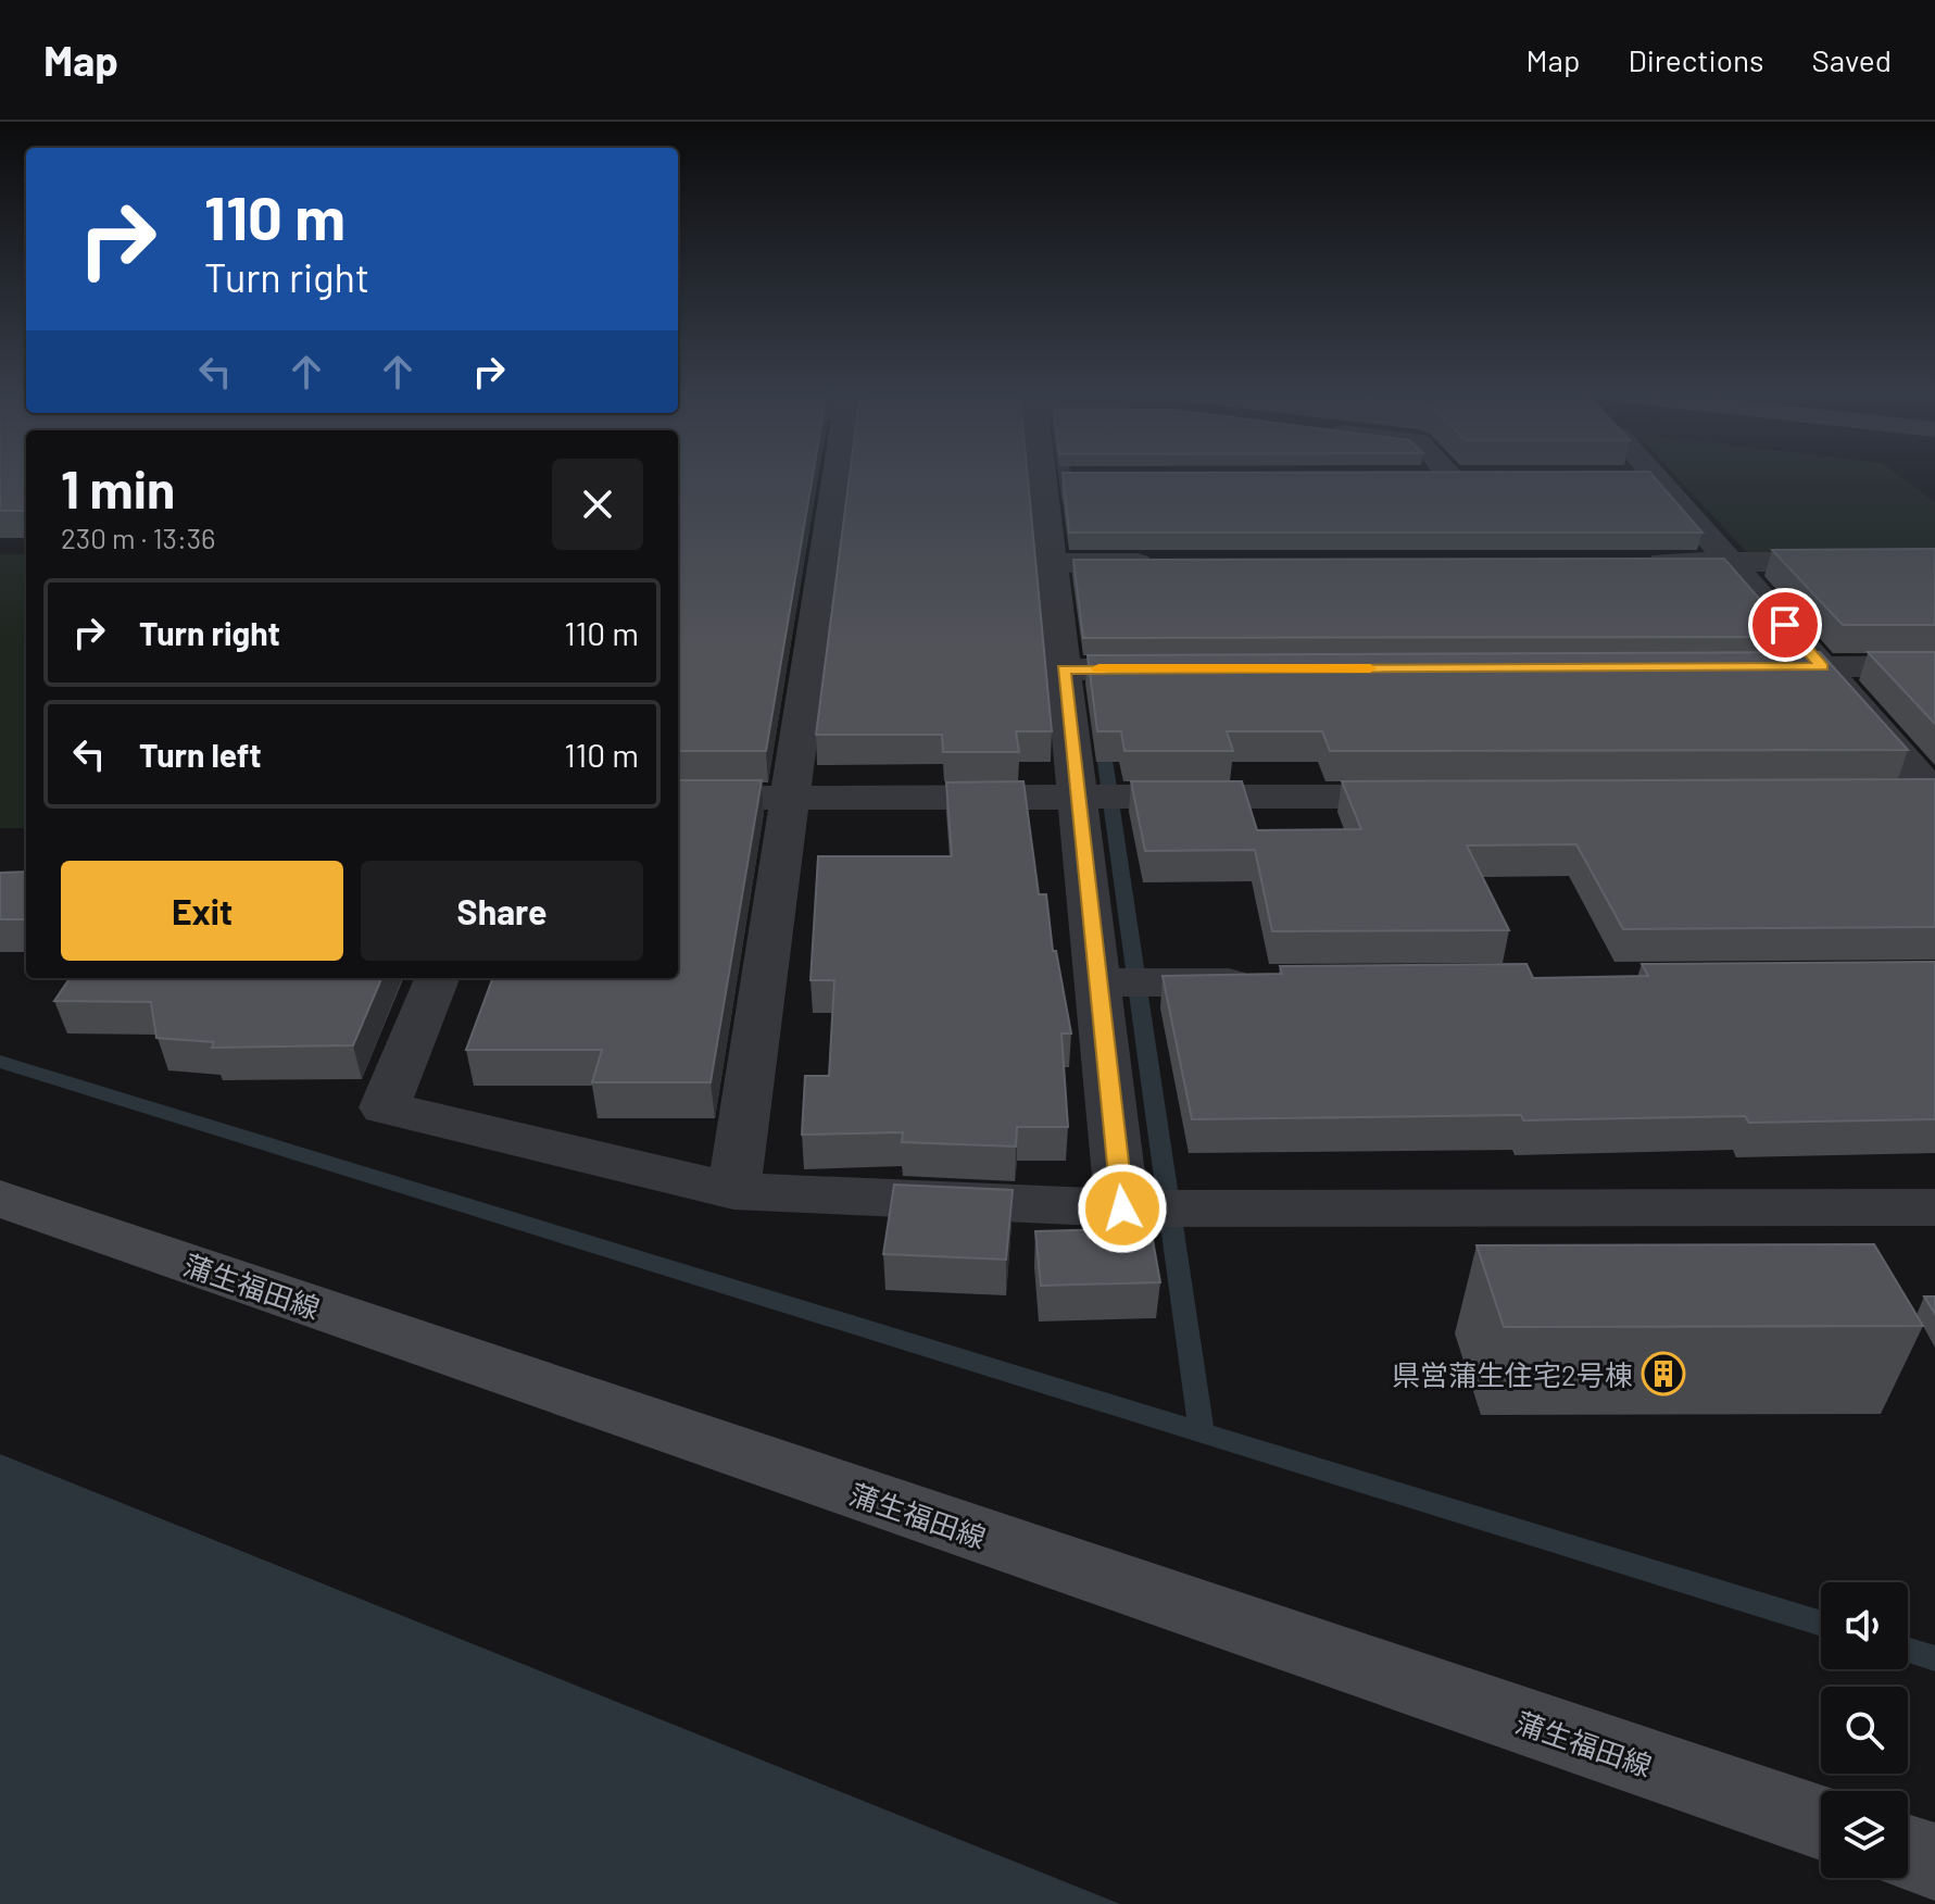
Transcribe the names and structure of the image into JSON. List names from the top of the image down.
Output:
{
  "streets": {
    "main road": ["蒲生福田線"]
  },
  "places": {
    "building": ["県営蒲生住宅2号棟"]
  },
  "page": {
    "header": "Map",
    "nav": ["Map", "Directions", "Saved"],
    "turn": ["110 m", "Turn right"],
    "heading": ["1 min", "230 m · 13:36"],
    "list": [
      {
        "name": "Turn right",
        "value": "110 m"
      },
      {
        "name": "Turn left",
        "value": "110 m"
      }
    ],
    "buttons": ["Exit", "Share"]
  }
}
